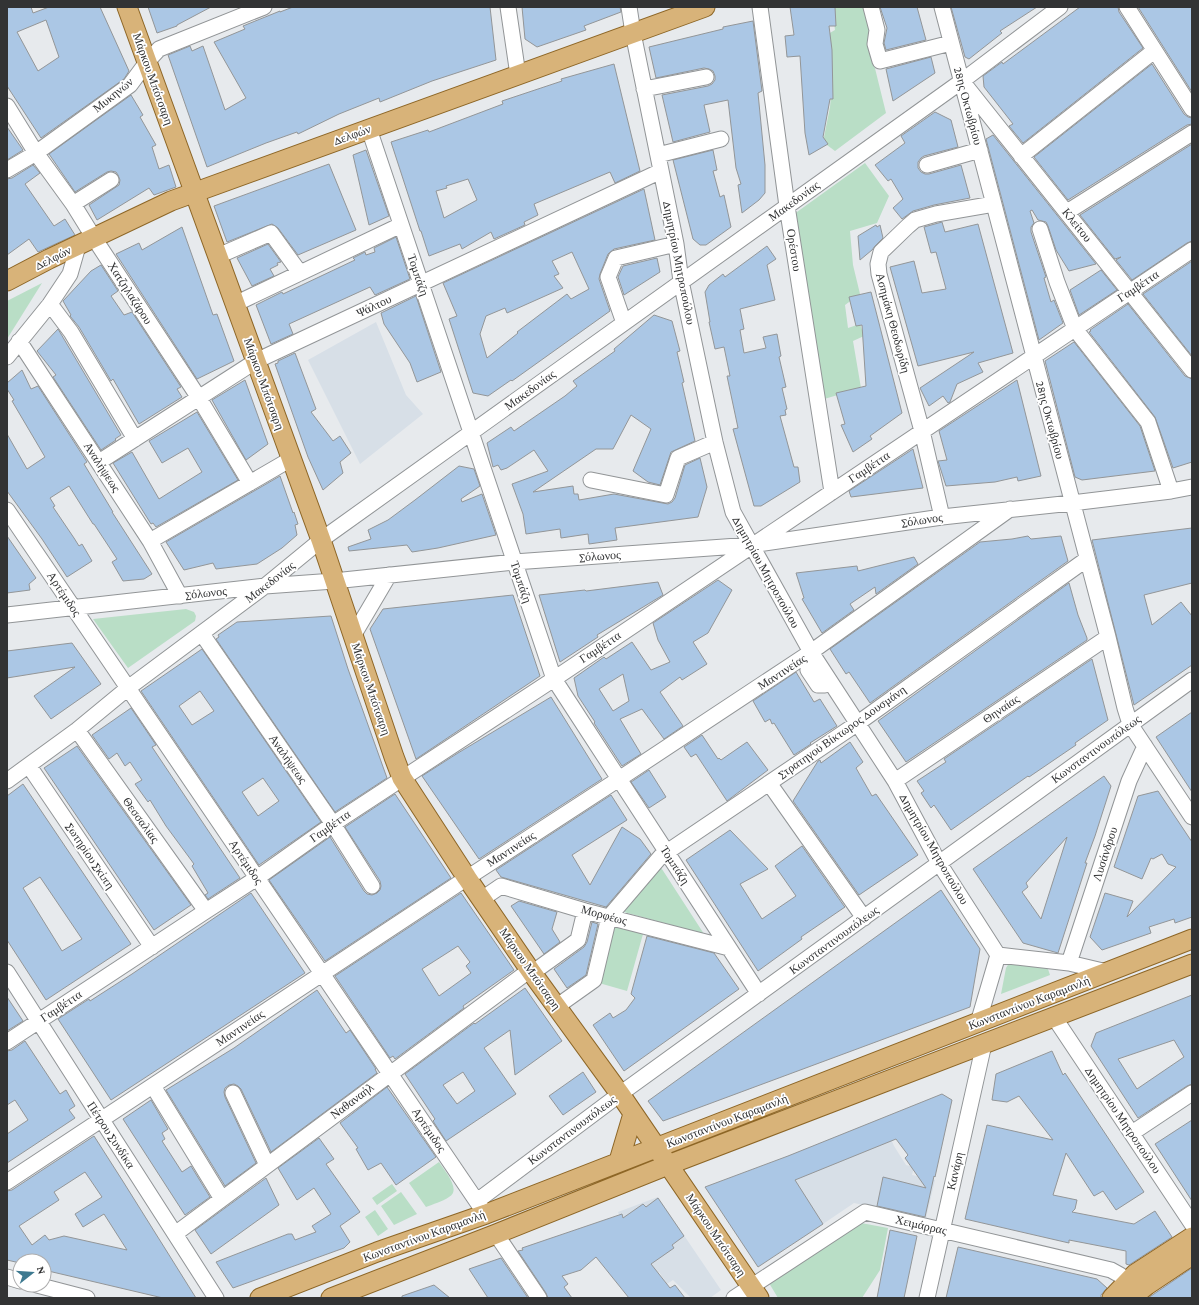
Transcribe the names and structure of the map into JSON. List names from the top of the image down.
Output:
{
  "streets": {
    "main road": ["Μάρκου Μπότσαρη", "Δελφών", "Κωνσταντίνου Καραμανλή"],
    "street": [
      "Μυκηνών",
      "28ης Οκτωβρίου",
      "Μακεδονίας",
      "Κλείτου",
      "Ορέστου",
      "Δημητρίου Μητροπούλου",
      "Τομπάζη",
      "Γαμβέττα",
      "Χατζηλαζάρου",
      "Ψάλτου",
      "Ασημάκη Θεοδωρίδη",
      "Αναλήψεως",
      "Σόλωνος",
      "Αρτέμιδος",
      "Μαντινείας",
      "Θηναίας",
      "Στρατηγού Βίκτωρος Δουσμάνη",
      "Κωνσταντινουπόλεως",
      "Θεσσαλίας",
      "Λυσάνδρου",
      "Σωτηρίου Σκίπη",
      "Μορφέως",
      "Ναθαναήλ",
      "Πέτρου Συνδίκα",
      "Κανάρη",
      "Χειμάρρας"
    ]
  },
  "crossings": [
    ["Μάρκου Μπότσαρη", "Μυκηνών"],
    ["Μάρκου Μπότσαρη", "Δελφών"],
    ["Μάρκου Μπότσαρη", "Μακεδονίας"],
    ["Μάρκου Μπότσαρη", "Γαμβέττα"],
    ["Μάρκου Μπότσαρη", "Ψάλτου"],
    ["Μάρκου Μπότσαρη", "Σόλωνος"],
    ["Μάρκου Μπότσαρη", "Μαντινείας"],
    ["Μάρκου Μπότσαρη", "Κωνσταντινουπόλεως"],
    ["Μάρκου Μπότσαρη", "Μορφέως"],
    ["Μάρκου Μπότσαρη", "Κωνσταντίνου Καραμανλή"],
    ["Μάρκου Μπότσαρη", "Ναθαναήλ"],
    ["Μάρκου Μπότσαρη", "Χειμάρρας"],
    ["Μυκηνών", "Χατζηλαζάρου"],
    ["28ης Οκτωβρίου", "Μακεδονίας"],
    ["28ης Οκτωβρίου", "Κλείτου"],
    ["28ης Οκτωβρίου", "Γαμβέττα"],
    ["28ης Οκτωβρίου", "Ασημάκη Θεοδωρίδη"],
    ["28ης Οκτωβρίου", "Σόλωνος"],
    ["28ης Οκτωβρίου", "Θηναίας"],
    ["28ης Οκτωβρίου", "Στρατηγού Βίκτωρος Δουσμάνη"],
    ["28ης Οκτωβρίου", "Κωνσταντινουπόλεως"],
    ["28ης Οκτωβρίου", "Λυσάνδρου"],
    ["Δελφών", "Δημητρίου Μητροπούλου"],
    ["Δελφών", "Τομπάζη"],
    ["Δελφών", "Χατζηλαζάρου"],
    ["Μακεδονίας", "Κλείτου"],
    ["Μακεδονίας", "Ορέστου"],
    ["Μακεδονίας", "Δημητρίου Μητροπούλου"],
    ["Μακεδονίας", "Τομπάζη"],
    ["Μακεδονίας", "Αναλήψεως"],
    ["Μακεδονίας", "Σόλωνος"],
    ["Μακεδονίας", "Αρτέμιδος"],
    ["Μακεδονίας", "Θεσσαλίας"],
    ["Μακεδονίας", "Σωτηρίου Σκίπη"],
    ["Κλείτου", "Γαμβέττα"],
    ["Ορέστου", "Γαμβέττα"],
    ["Δημητρίου Μητροπούλου", "Γαμβέττα"],
    ["Δημητρίου Μητροπούλου", "Ψάλτου"],
    ["Δημητρίου Μητροπούλου", "Σόλωνος"],
    ["Δημητρίου Μητροπούλου", "Μαντινείας"],
    ["Δημητρίου Μητροπούλου", "Θηναίας"],
    ["Δημητρίου Μητροπούλου", "Στρατηγού Βίκτωρος Δουσμάνη"],
    ["Δημητρίου Μητροπούλου", "Κωνσταντινουπόλεως"],
    ["Δημητρίου Μητροπούλου", "Κωνσταντίνου Καραμανλή"],
    ["Τομπάζη", "Γαμβέττα"],
    ["Τομπάζη", "Ψάλτου"],
    ["Τομπάζη", "Σόλωνος"],
    ["Τομπάζη", "Μαντινείας"],
    ["Τομπάζη", "Στρατηγού Βίκτωρος Δουσμάνη"],
    ["Τομπάζη", "Κωνσταντινουπόλεως"],
    ["Τομπάζη", "Μορφέως"],
    ["Γαμβέττα", "Ασημάκη Θεοδωρίδη"],
    ["Γαμβέττα", "Αναλήψεως"],
    ["Γαμβέττα", "Σόλωνος"],
    ["Γαμβέττα", "Αρτέμιδος"],
    ["Γαμβέττα", "Θεσσαλίας"],
    ["Γαμβέττα", "Σωτηρίου Σκίπη"],
    ["Γαμβέττα", "Πέτρου Συνδίκα"],
    ["Χατζηλαζάρου", "Ψάλτου"],
    ["Ψάλτου", "Αναλήψεως"],
    ["Ασημάκη Θεοδωρίδη", "Σόλωνος"],
    ["Αναλήψεως", "Σόλωνος"],
    ["Σόλωνος", "Αρτέμιδος"],
    ["Σόλωνος", "Μαντινείας"],
    ["Αρτέμιδος", "Μαντινείας"],
    ["Αρτέμιδος", "Κωνσταντινουπόλεως"],
    ["Αρτέμιδος", "Κωνσταντίνου Καραμανλή"],
    ["Αρτέμιδος", "Ναθαναήλ"],
    ["Μαντινείας", "Πέτρου Συνδίκα"],
    ["Στρατηγού Βίκτωρος Δουσμάνη", "Μορφέως"],
    ["Κωνσταντινουπόλεως", "Κωνσταντίνου Καραμανλή"],
    ["Μορφέως", "Ναθαναήλ"],
    ["Κωνσταντίνου Καραμανλή", "Κανάρη"],
    ["Ναθαναήλ", "Πέτρου Συνδίκα"],
    ["Κανάρη", "Χειμάρρας"]
  ],
  "north": "right"
}
